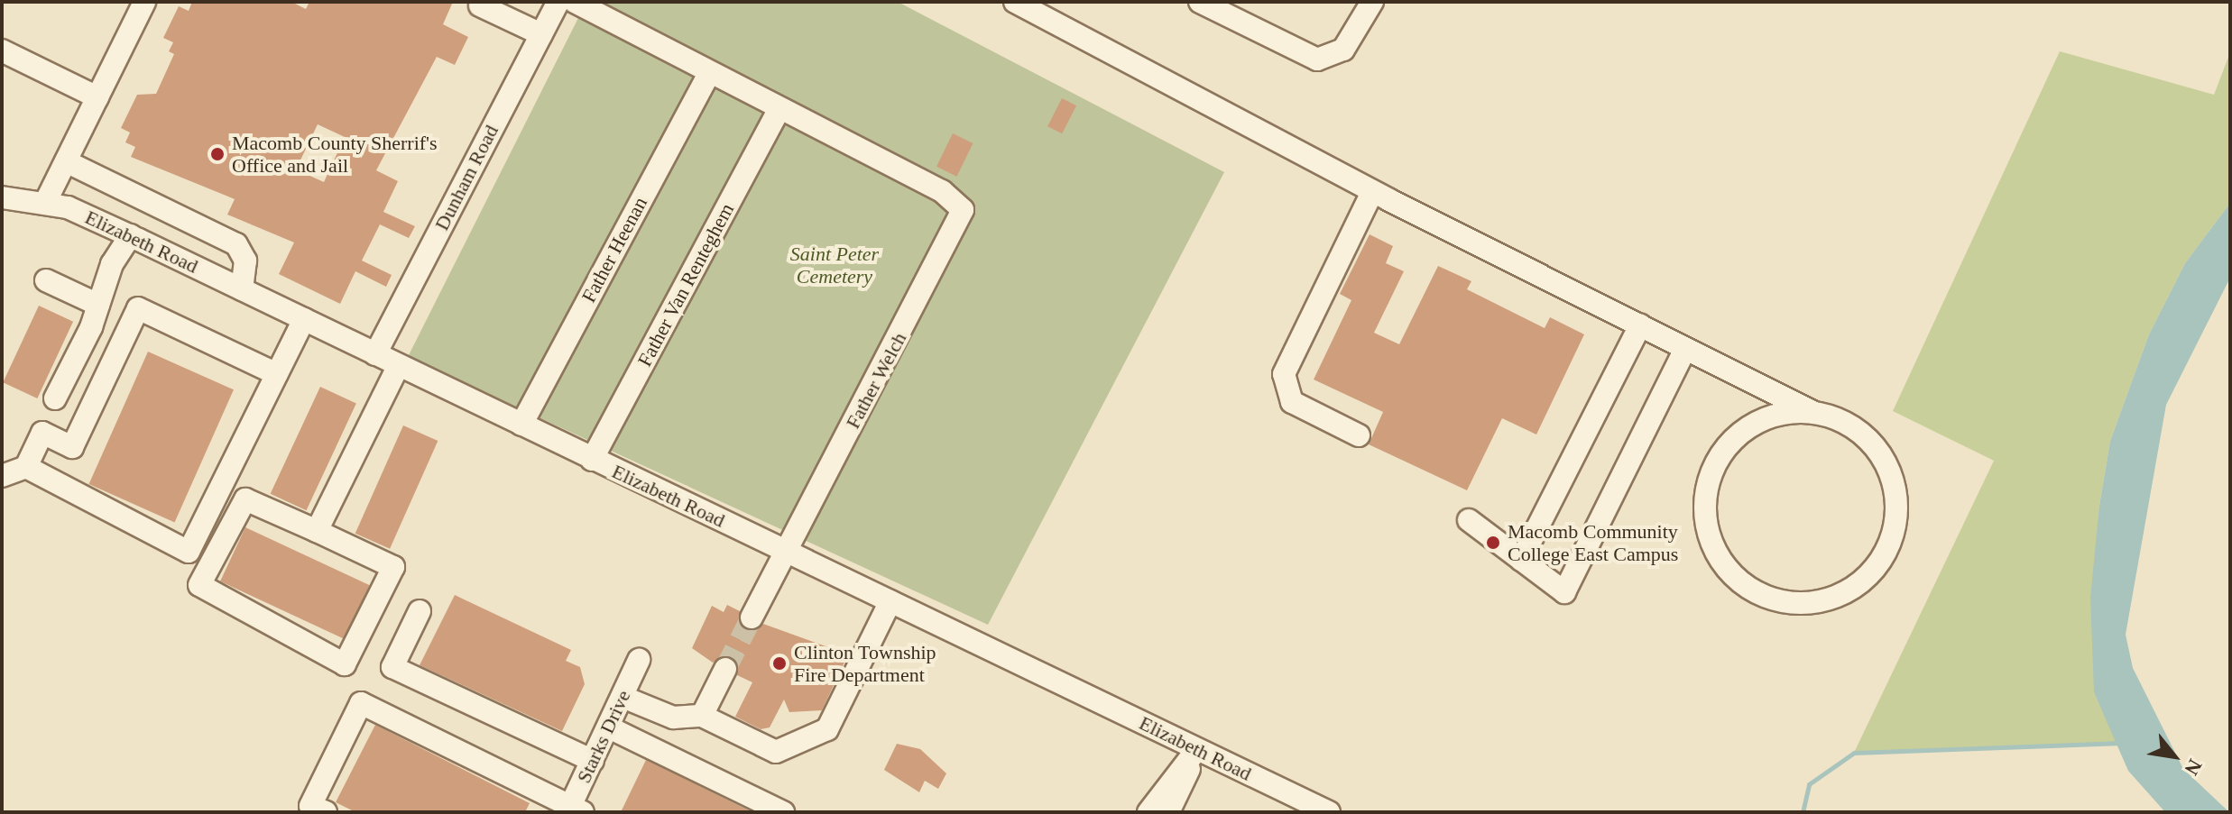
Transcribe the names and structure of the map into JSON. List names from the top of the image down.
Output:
{
  "streets": {
    "street": [
      "Dunham Road",
      "Elizabeth Road",
      "Father Heenan",
      "Father Van Renteghem",
      "Father Welch",
      "Starks Drive"
    ]
  },
  "crossings": [
    ["Dunham Road", "Elizabeth Road"],
    ["Elizabeth Road", "Father Heenan"],
    ["Elizabeth Road", "Father Van Renteghem"],
    ["Elizabeth Road", "Father Welch"],
    ["Father Van Renteghem", "Father Welch"]
  ],
  "parks": ["Saint Peter Cemetery"],
  "places": ["Macomb County Sherrif's Office and Jail", "Macomb Community College East Campus", "Clinton Township Fire Department"],
  "north": "bottom right"
}
